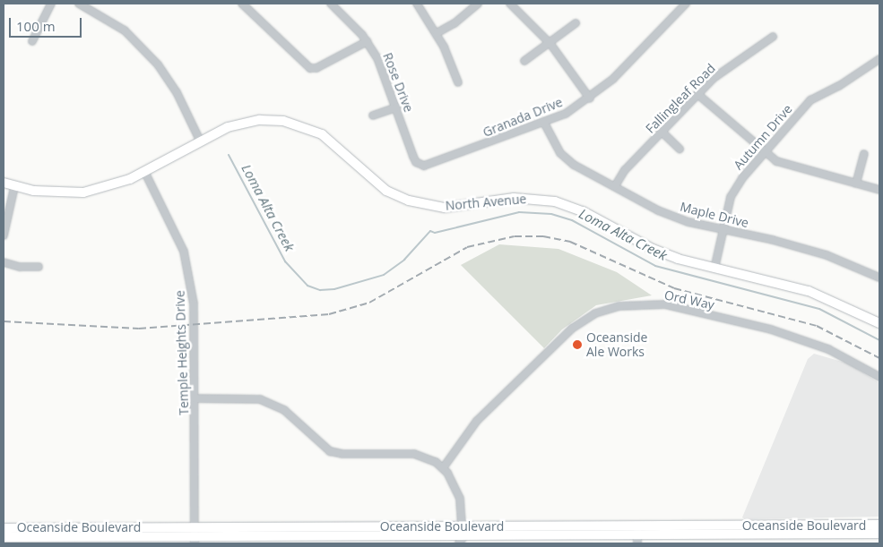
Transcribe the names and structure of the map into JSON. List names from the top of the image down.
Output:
{
  "streets": {
    "main road": ["North Avenue", "Oceanside Boulevard"],
    "street": [
      "Rose Drive",
      "Fallingleaf Road",
      "Granada Drive",
      "Autumn Drive",
      "Maple Drive",
      "Ord Way",
      "Temple Heights Drive"
    ]
  },
  "crossings": [
    ["Rose Drive", "Granada Drive"],
    ["Fallingleaf Road", "Maple Drive"],
    ["Granada Drive", "Maple Drive"],
    ["Autumn Drive", "North Avenue"],
    ["Autumn Drive", "Maple Drive"],
    ["North Avenue", "Temple Heights Drive"],
    ["Temple Heights Drive", "Oceanside Boulevard"]
  ],
  "water": ["Loma Alta Creek"],
  "places": ["Oceanside Ale Works"],
  "scale_bar": "100 m"
}
